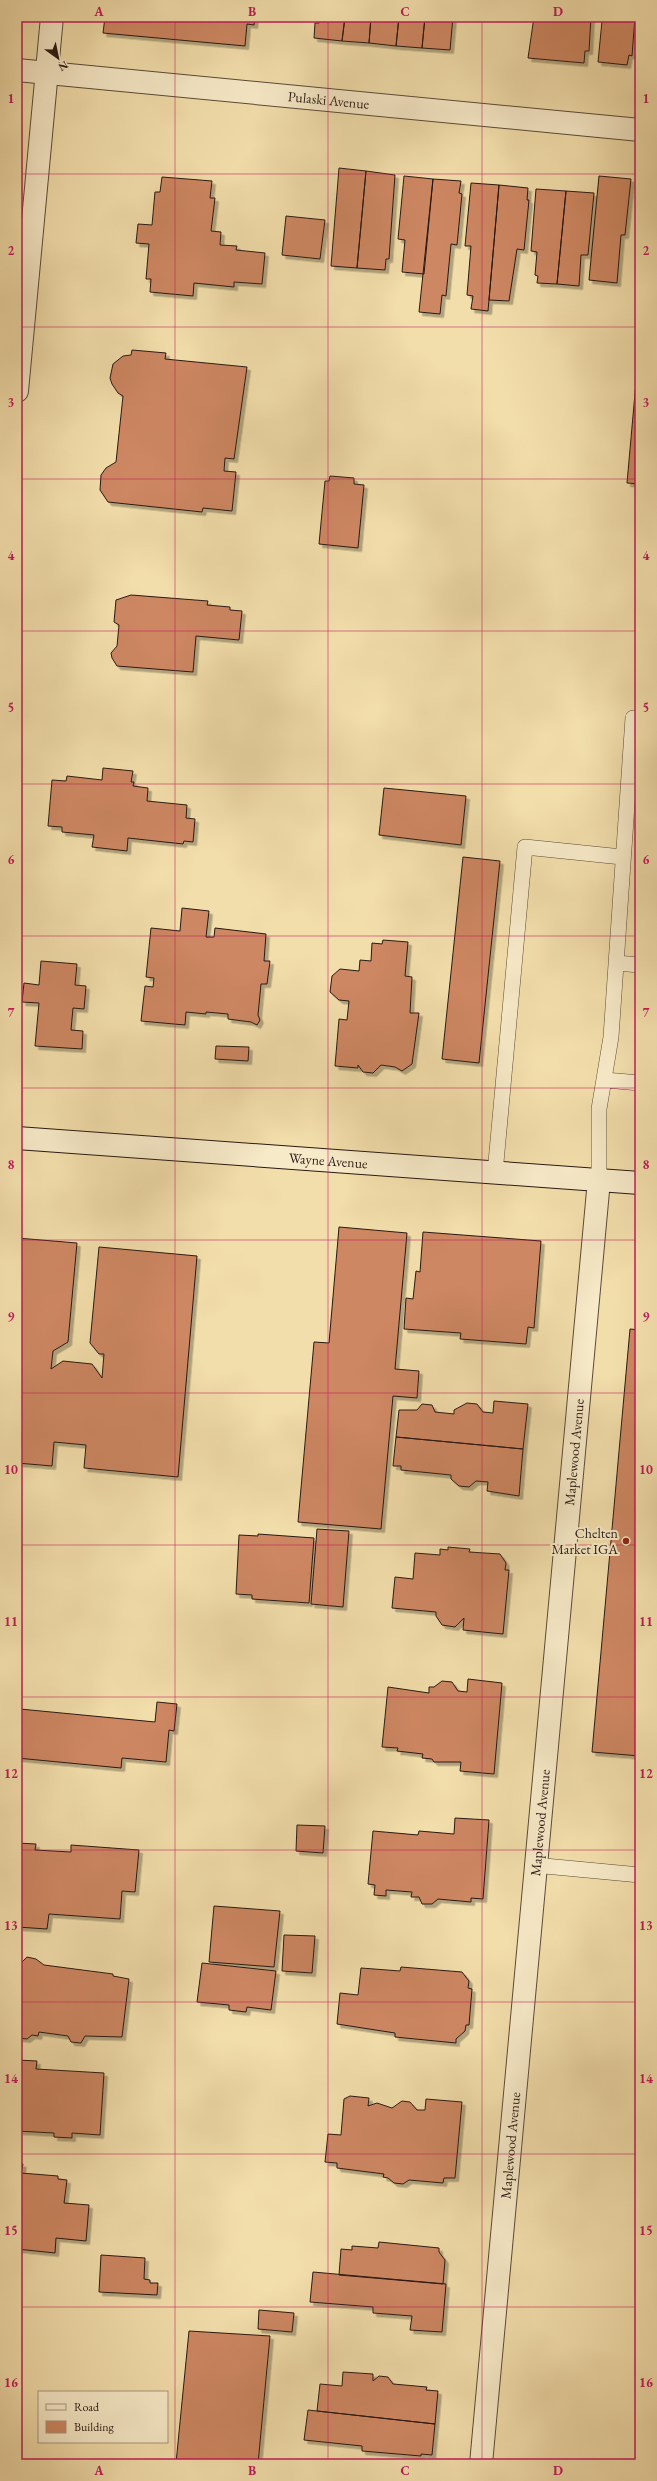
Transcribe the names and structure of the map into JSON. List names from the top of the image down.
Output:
{
  "streets": {
    "street": ["Pulaski Avenue", "Wayne Avenue", "Maplewood Avenue"]
  },
  "crossings": [
    ["Wayne Avenue", "Maplewood Avenue"]
  ],
  "places": ["Chelten Market IGA"],
  "legend": ["Road", "Building"],
  "north": "bottom right",
  "grid": {
    "columns": [
      "A",
      "B",
      "C",
      "D"
    ],
    "rows": [
      "1",
      "2",
      "3",
      "4",
      "5",
      "6",
      "7",
      "8",
      "9",
      "10",
      "11",
      "12",
      "13",
      "14",
      "15",
      "16"
    ]
  }
}
